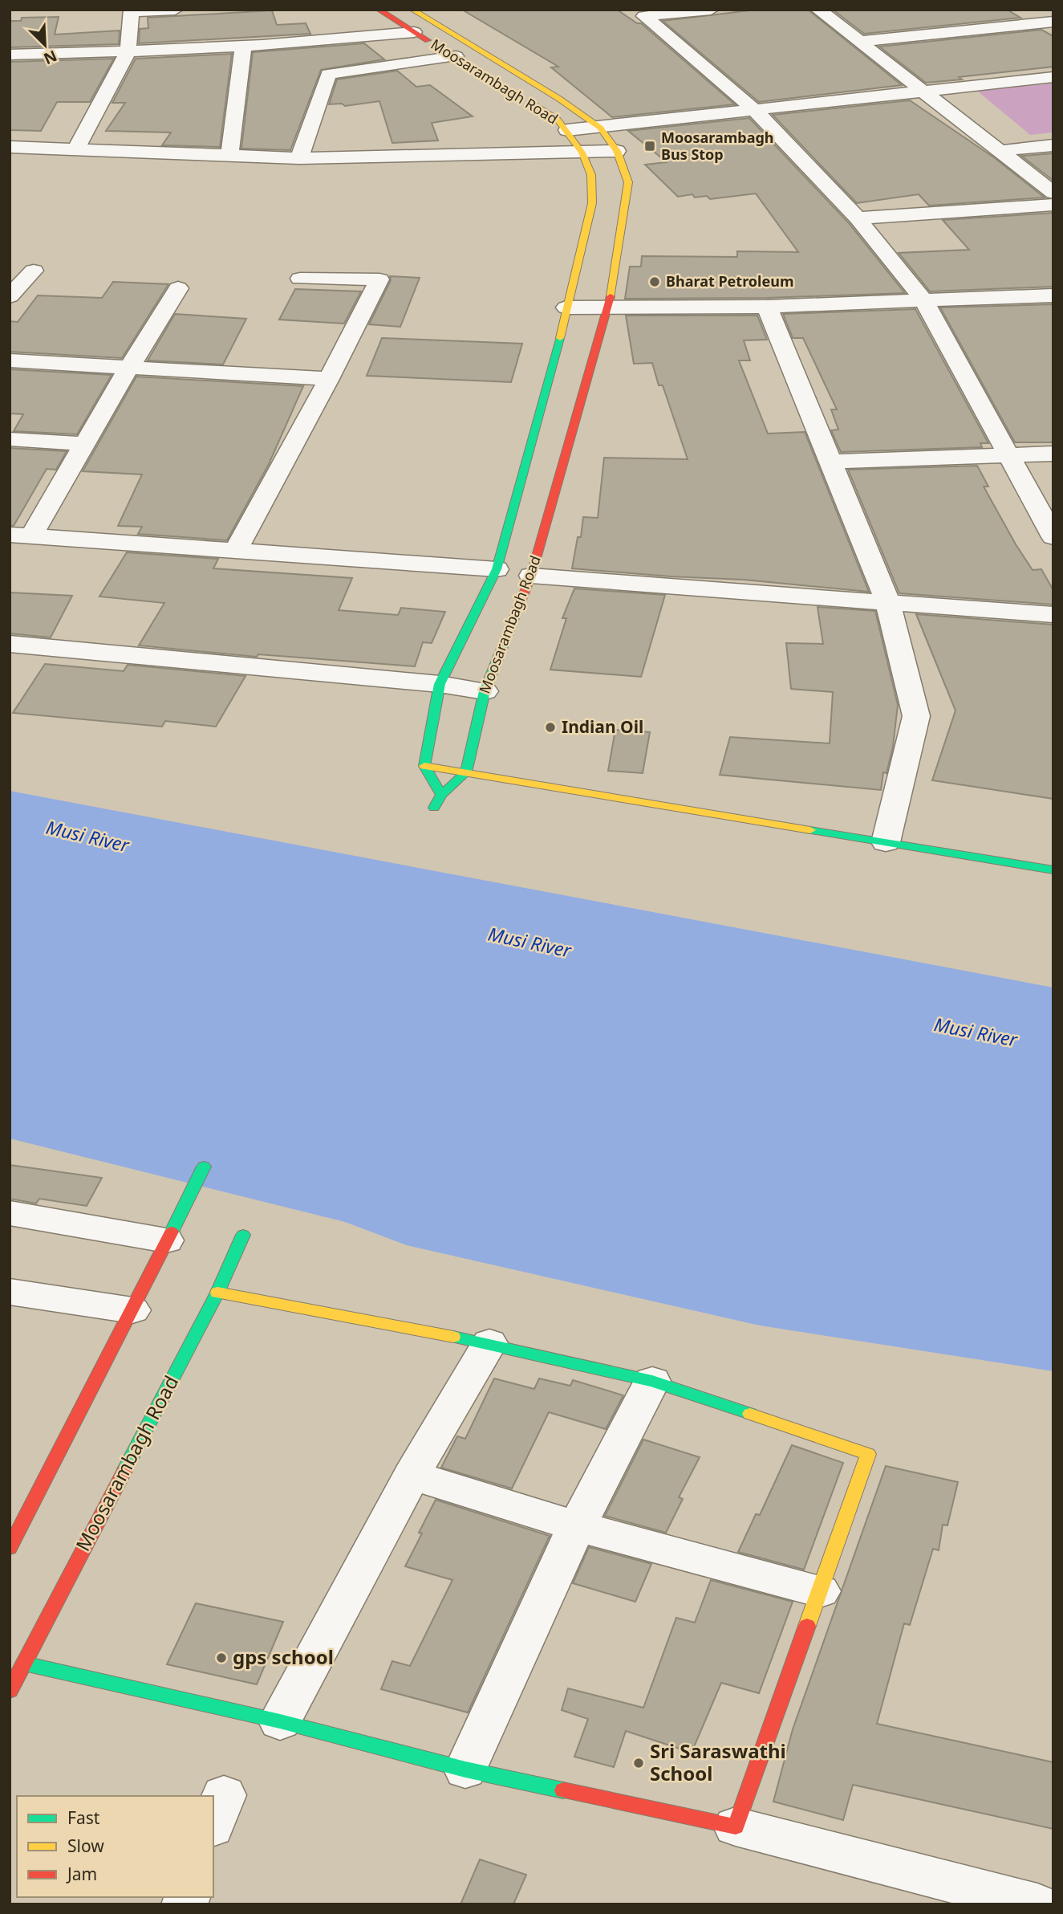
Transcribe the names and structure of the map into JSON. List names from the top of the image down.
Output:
{
  "streets": {
    "main road": ["Moosarambagh Road"]
  },
  "water": ["Musi River"],
  "places": {
    "transit": ["Moosarambagh Bus Stop"],
    "other": [
      "Bharat Petroleum",
      "Indian Oil",
      "gps school",
      "Sri Saraswathi School"
    ]
  },
  "legend": ["Fast", "Slow", "Jam"],
  "north": "bottom right"
}
